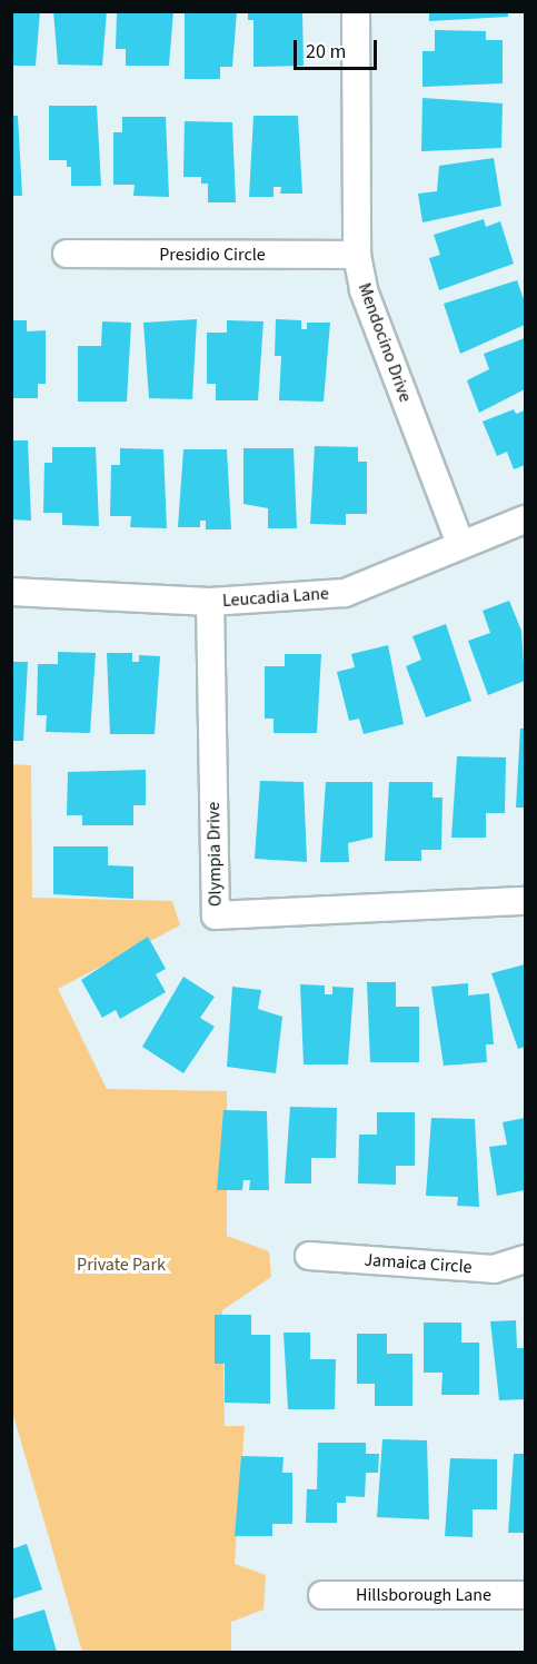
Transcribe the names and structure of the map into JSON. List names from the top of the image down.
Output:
{
  "streets": {
    "street": [
      "Presidio Circle",
      "Mendocino Drive",
      "Leucadia Lane",
      "Olympia Drive",
      "Jamaica Circle",
      "Hillsborough Lane"
    ]
  },
  "crossings": [
    ["Presidio Circle", "Mendocino Drive"],
    ["Mendocino Drive", "Leucadia Lane"],
    ["Leucadia Lane", "Olympia Drive"]
  ],
  "parks": ["Private Park"],
  "scale_bar": "20 m"
}
